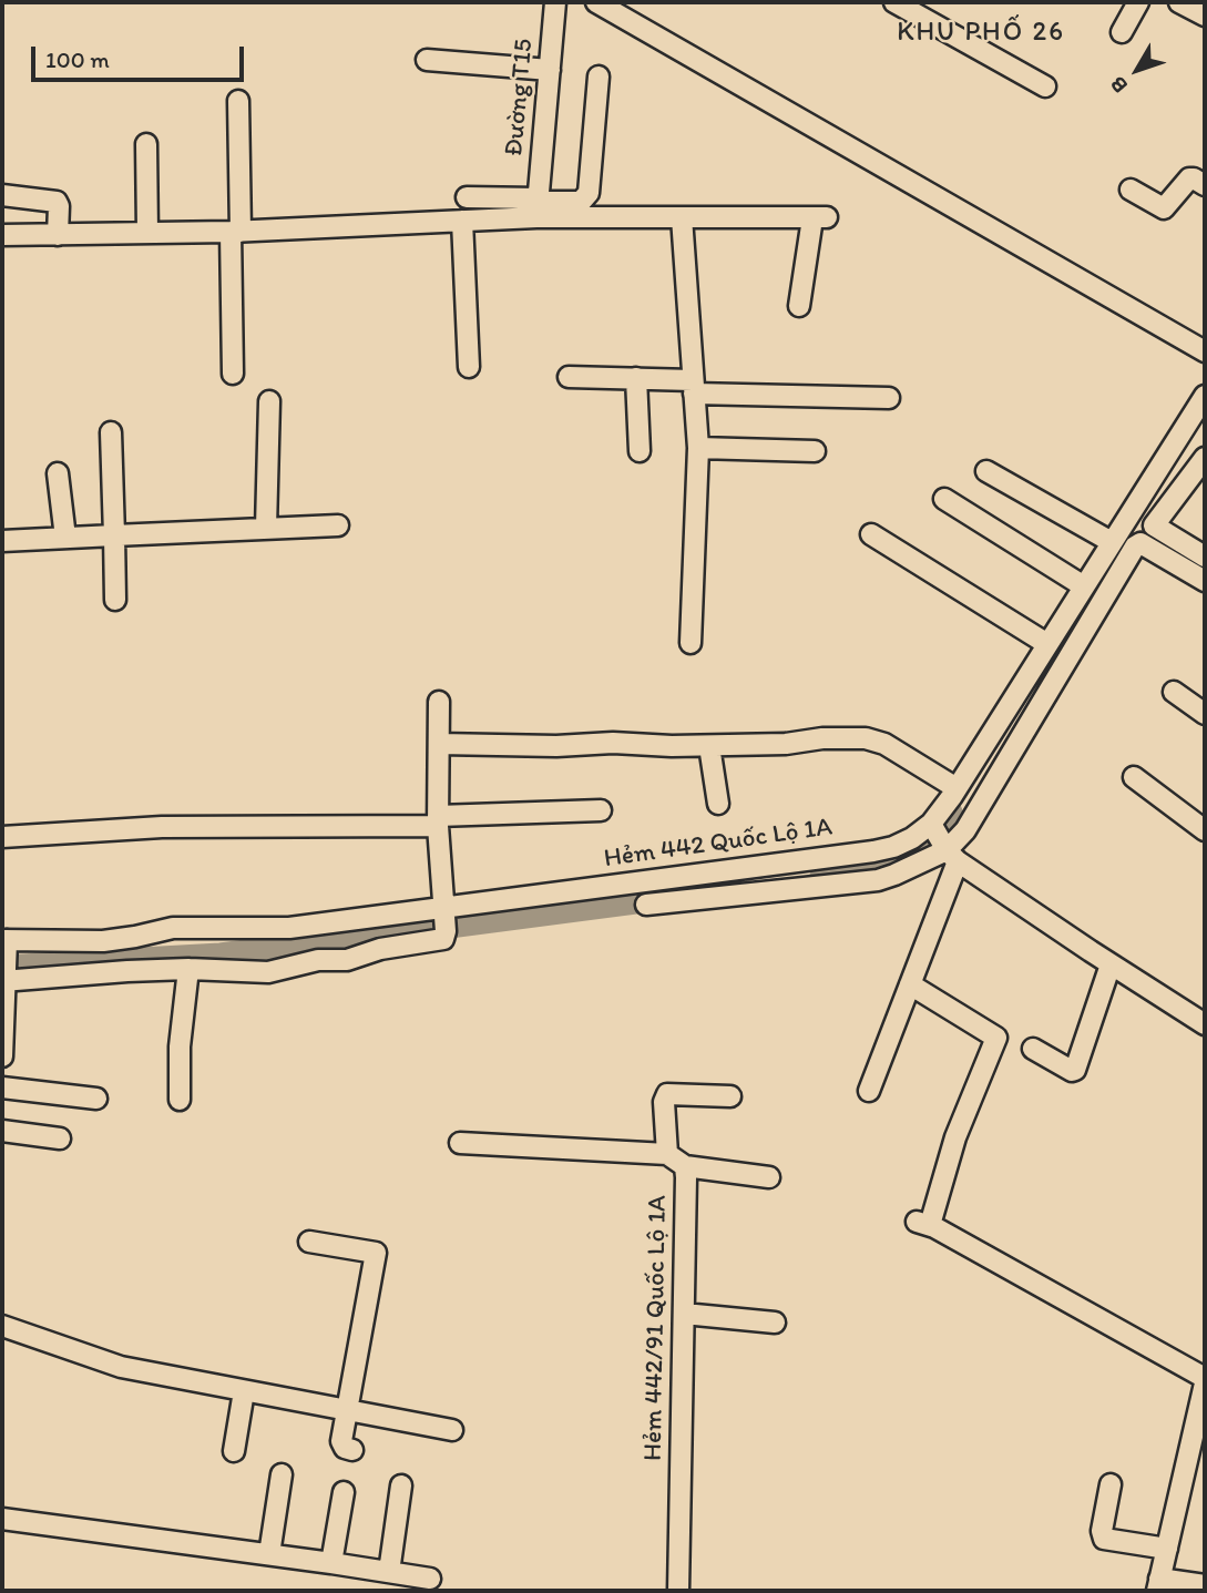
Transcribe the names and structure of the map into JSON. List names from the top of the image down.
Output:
{
  "streets": {
    "street": ["Đường T15", "Hẻm 442 Quốc Lộ 1A", "Hẻm 442/91 Quốc Lộ 1A"]
  },
  "districts": ["KHU PHỐ 26"],
  "scale_bar": "100 m",
  "north": "bottom left"
}
